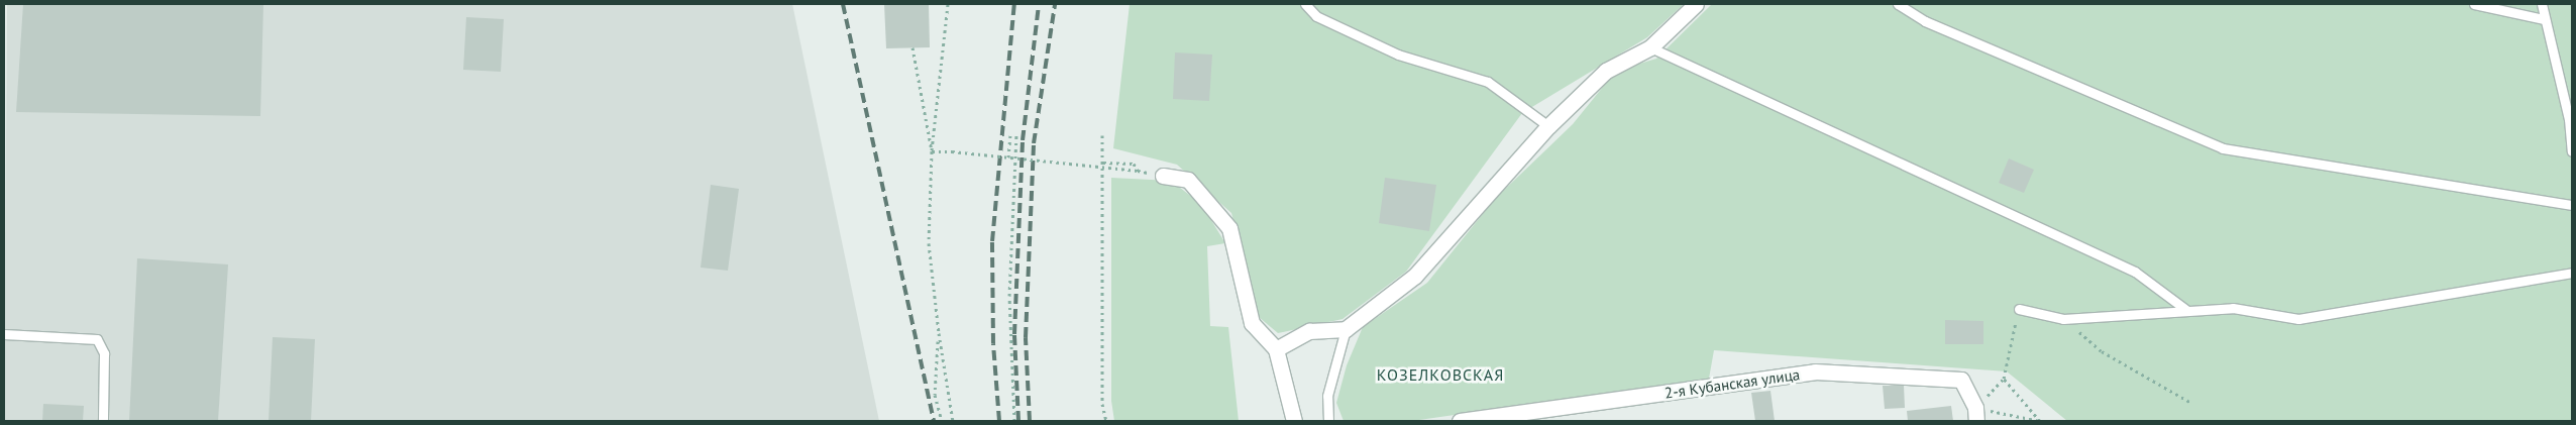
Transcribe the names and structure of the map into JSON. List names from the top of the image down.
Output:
{
  "streets": {
    "street": ["2-я Кубанская улица"]
  },
  "districts": ["КОЗЕЛКОВСКАЯ"]
}
